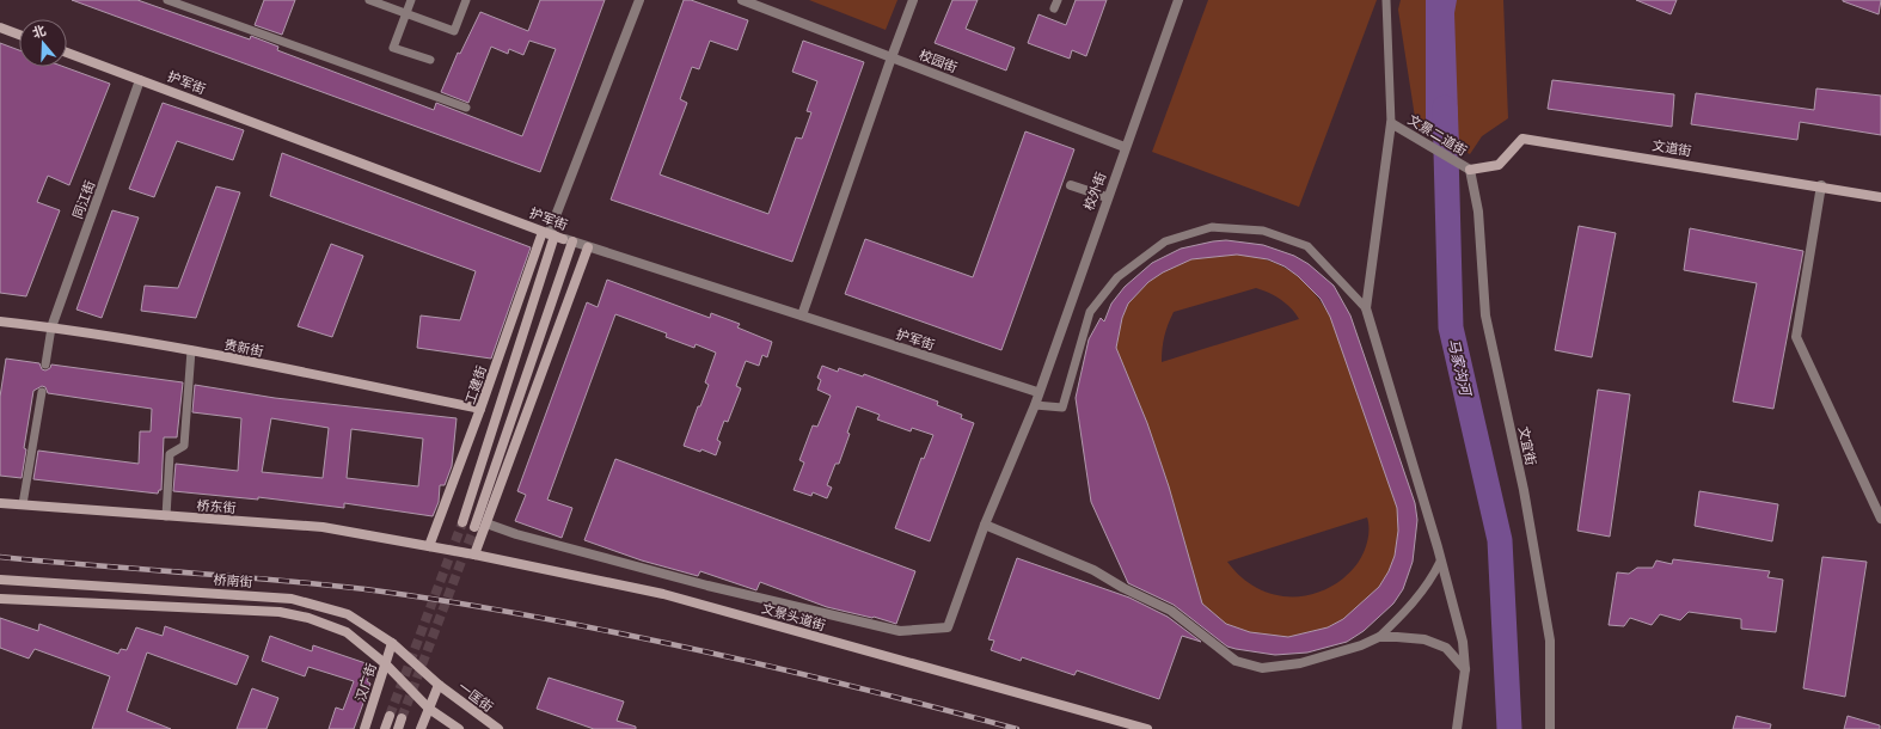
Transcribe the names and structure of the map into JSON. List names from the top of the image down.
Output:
{
  "streets": {
    "street": [
      "校园街",
      "护军街",
      "文景二道街",
      "文道街",
      "校外街",
      "同江街",
      "贵新街",
      "工建街",
      "文宜街",
      "桥东街",
      "桥南街",
      "文景头道街",
      "汉广街",
      "一匡街"
    ]
  },
  "crossings": [
    ["校园街", "校外街"],
    ["护军街", "校外街"],
    ["护军街", "同江街"],
    ["护军街", "工建街"],
    ["文景二道街", "文道街"],
    ["文景二道街", "文宜街"],
    ["文道街", "文宜街"],
    ["同江街", "贵新街"],
    ["贵新街", "工建街"],
    ["工建街", "桥东街"],
    ["工建街", "文景头道街"],
    ["桥东街", "文景头道街"],
    ["桥南街", "汉广街"],
    ["桥南街", "一匡街"]
  ],
  "water": ["马家沟河"],
  "north": "top"
}
